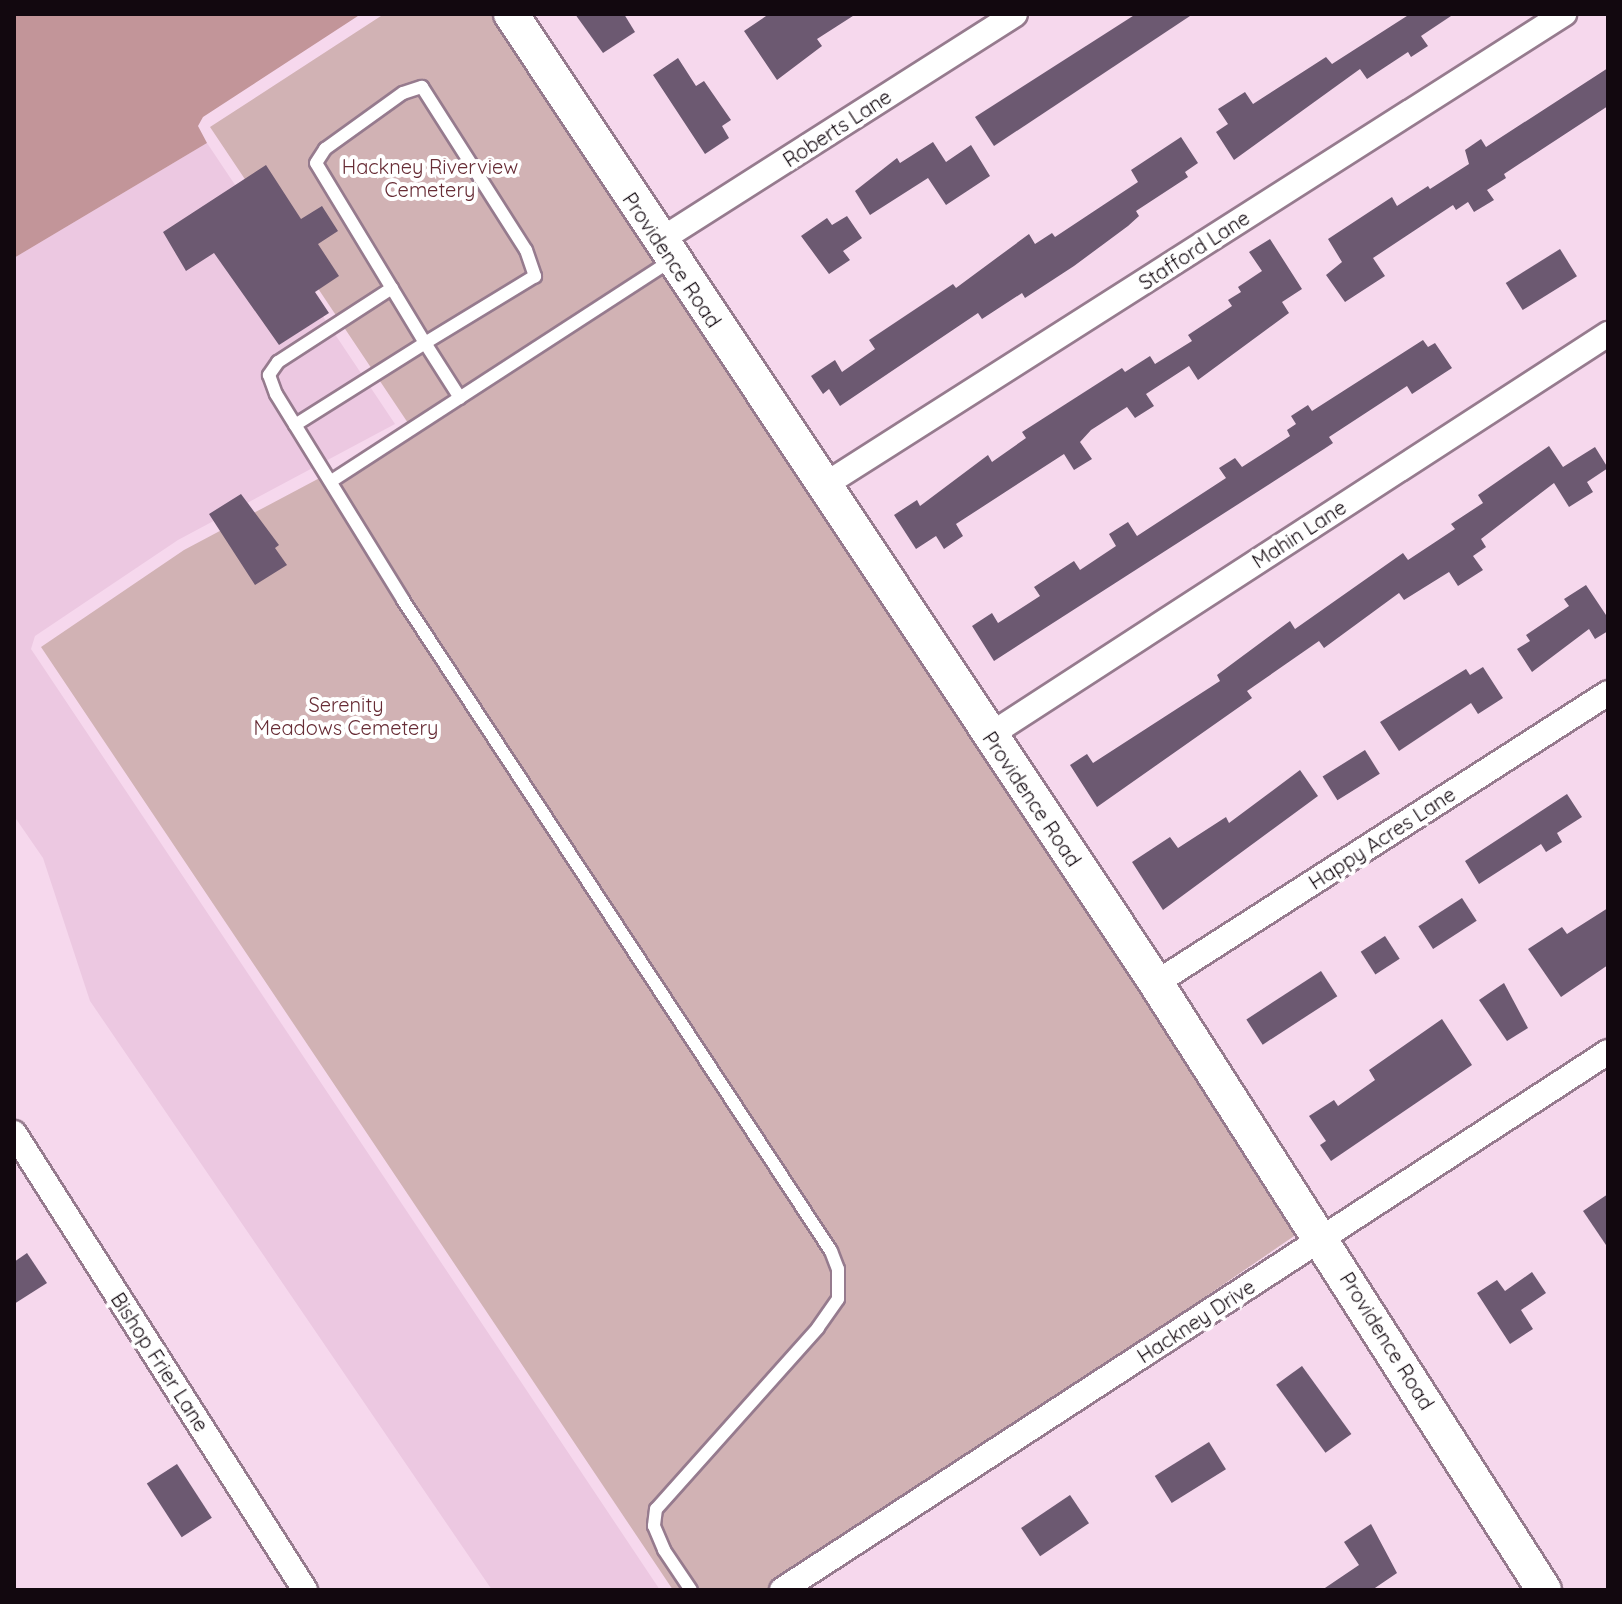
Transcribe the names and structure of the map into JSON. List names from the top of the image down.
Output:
{
  "streets": {
    "street": [
      "Roberts Lane",
      "Stafford Lane",
      "Providence Road",
      "Mahin Lane",
      "Happy Acres Lane",
      "Hackney Drive",
      "Bishop Frier Lane"
    ]
  },
  "crossings": [
    ["Roberts Lane", "Providence Road"],
    ["Stafford Lane", "Providence Road"],
    ["Providence Road", "Mahin Lane"],
    ["Providence Road", "Happy Acres Lane"],
    ["Providence Road", "Hackney Drive"]
  ],
  "parks": ["Hackney Riverview Cemetery", "Serenity Meadows Cemetery"]
}
